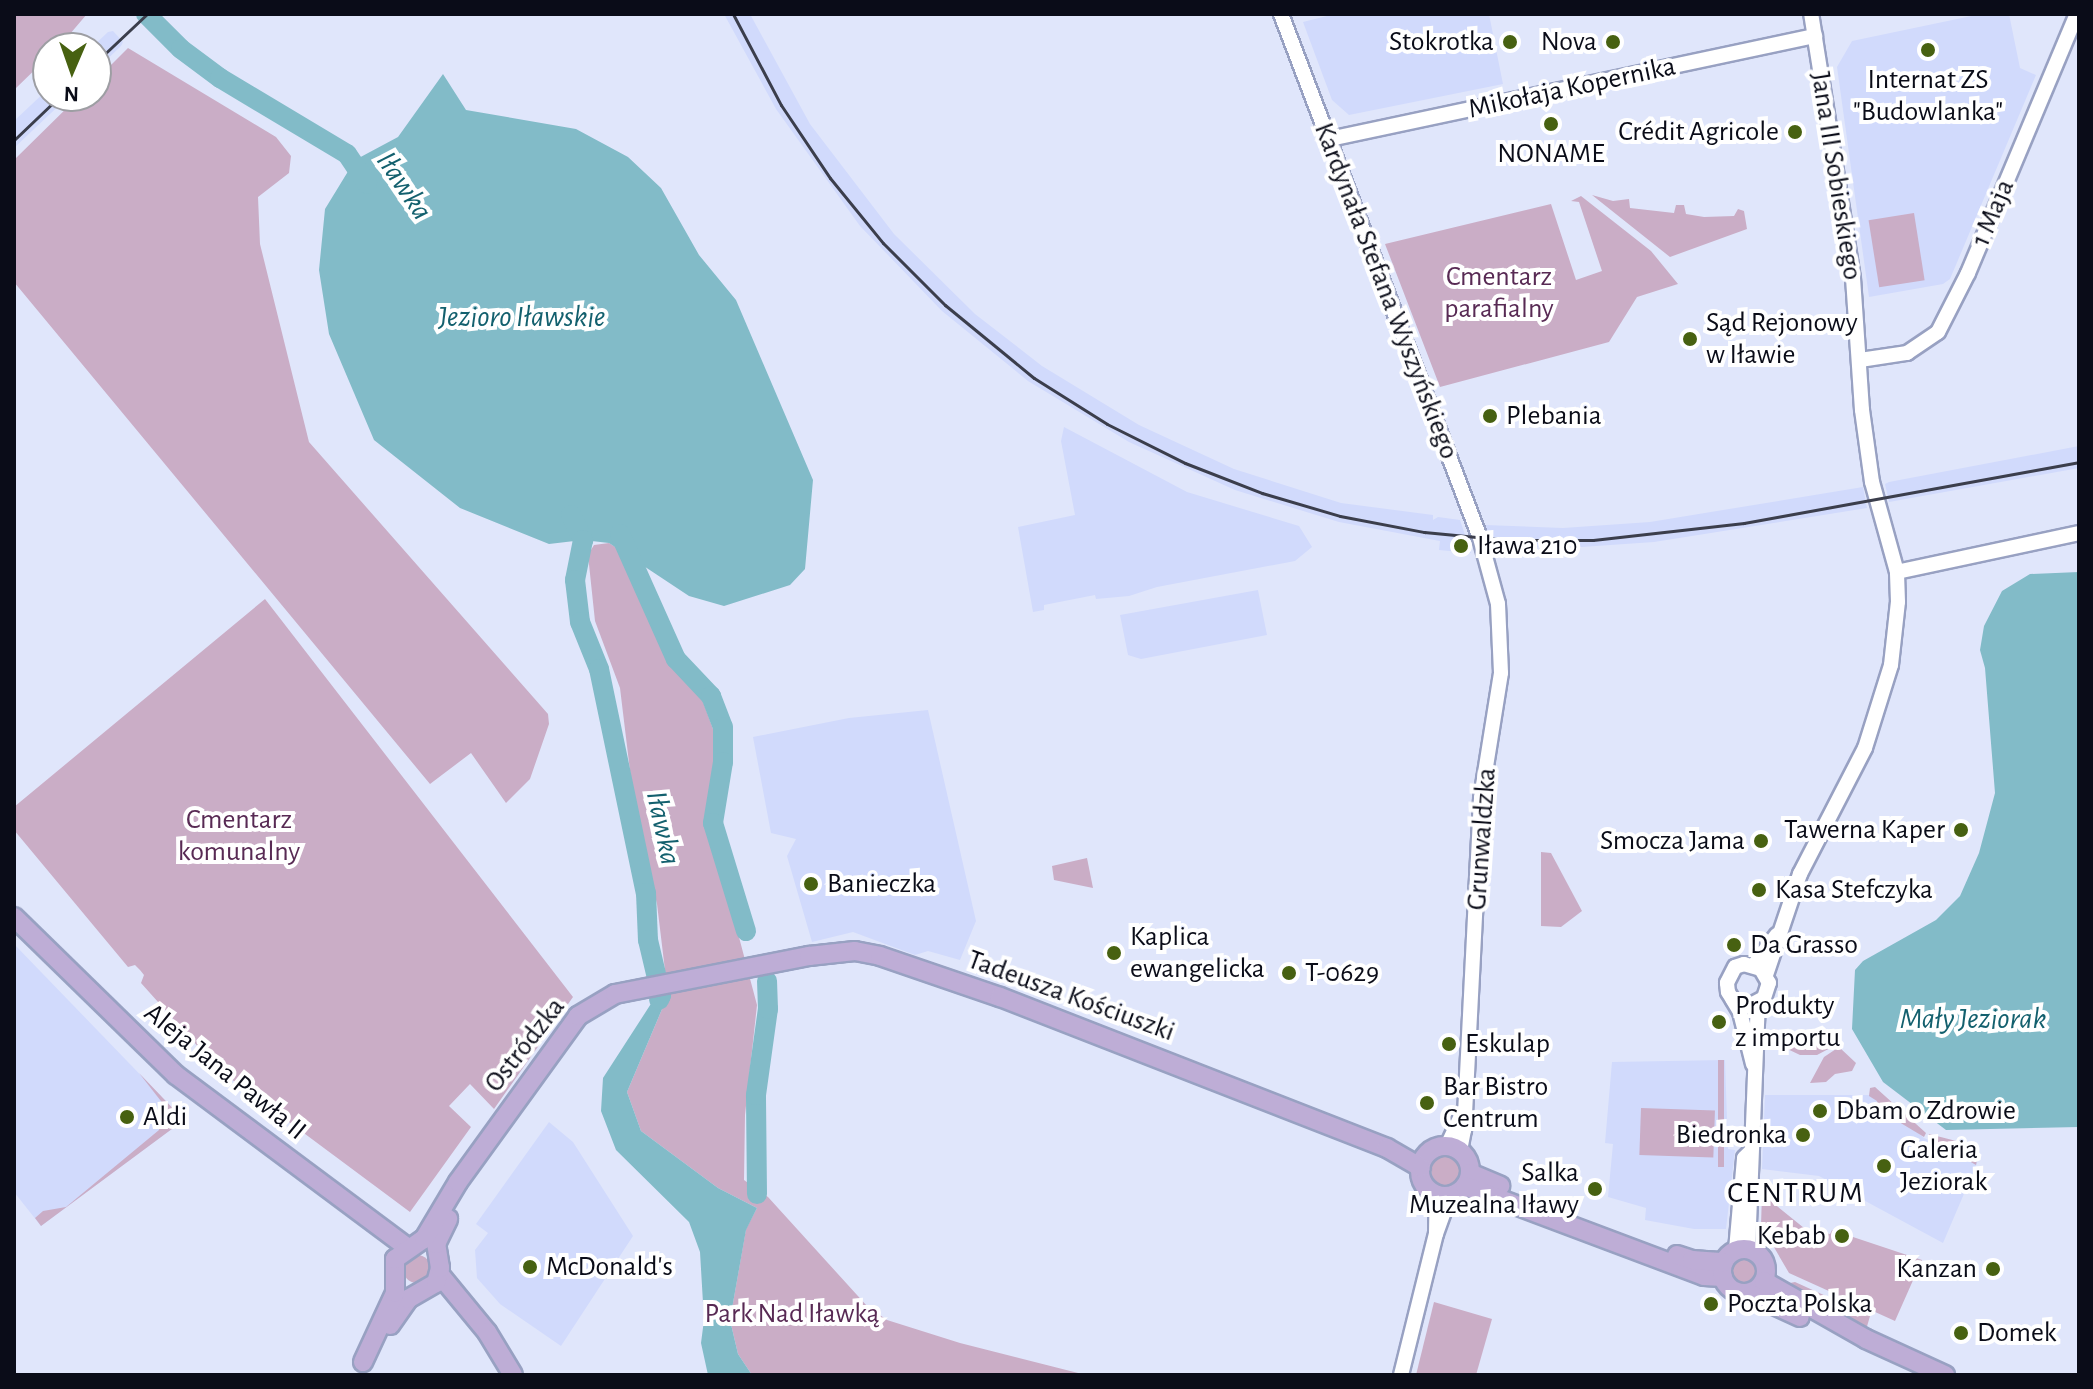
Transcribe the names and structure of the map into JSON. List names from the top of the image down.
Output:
{
  "streets": {
    "main road": ["Tadeusza Kościuszki", "Ostródzka", "Aleja Jana Pawła II"],
    "street": [
      "Mikołaja Kopernika",
      "Jana III Sobieskiego",
      "1 Maja",
      "Kardynała Stefana Wyszyńskiego",
      "Grunwaldzka"
    ]
  },
  "crossings": [
    ["Mikołaja Kopernika", "Jana III Sobieskiego"],
    ["Mikołaja Kopernika", "Kardynała Stefana Wyszyńskiego"],
    ["Jana III Sobieskiego", "1 Maja"],
    ["Kardynała Stefana Wyszyńskiego", "Grunwaldzka"],
    ["Tadeusza Kościuszki", "Ostródzka"],
    ["Ostródzka", "Aleja Jana Pawła II"]
  ],
  "districts": ["CENTRUM"],
  "water": ["Iławka", "Jezioro Iławskie", "Mały Jeziorak"],
  "parks": ["Cmentarz parafialny", "Cmentarz komunalny", "Park Nad Iławką"],
  "places": [
    "Stokrotka",
    "Nova",
    "Internat ZS \"Budowlanka\"",
    "NONAME",
    "Crédit Agricole",
    "Sąd Rejonowy w Iławie",
    "Plebania",
    "Iława 210",
    "Tawerna Kaper",
    "Smocza Jama",
    "Banieczka",
    "Kasa Stefczyka",
    "Da Grasso",
    "Kaplica ewangelicka",
    "T-0629",
    "Produkty z importu",
    "Eskulap",
    "Bar Bistro Centrum",
    "Dbam o Zdrowie",
    "Aldi",
    "Biedronka",
    "Galeria Jeziorak",
    "Salka Muzealna Iławy",
    "Kebab",
    "McDonald's",
    "Kanzan",
    "Poczta Polska",
    "Domek"
  ],
  "north": "bottom"
}
